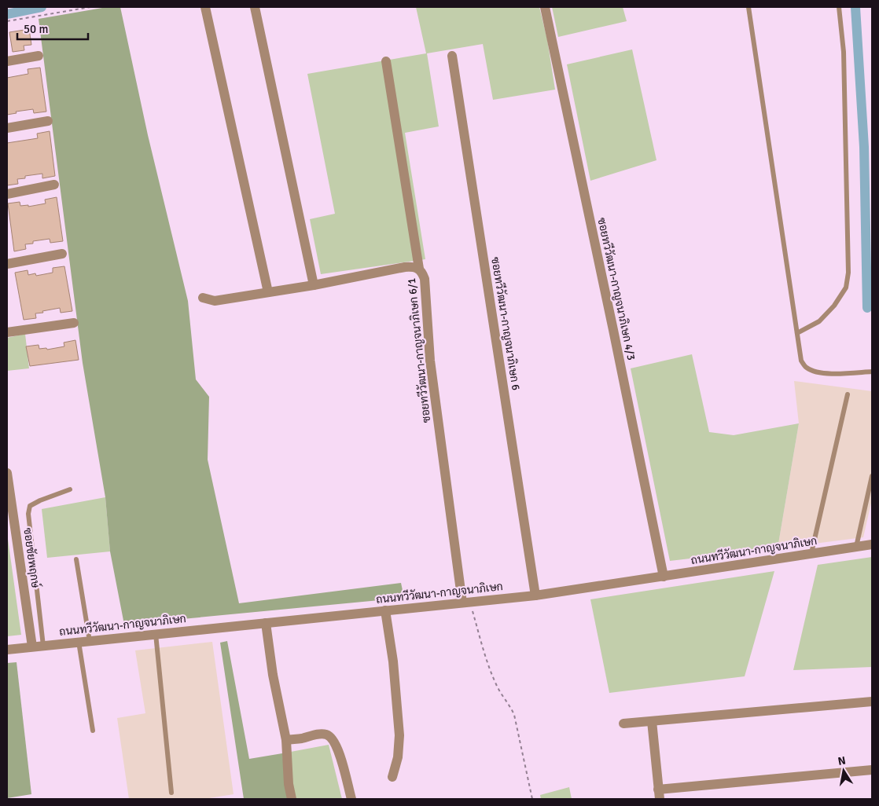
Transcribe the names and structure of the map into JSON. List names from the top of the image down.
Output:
{
  "streets": {
    "street": [
      "ซอยทวีวัฒนา-กาญจนาภิเษก 4/3",
      "ซอยทวีวัฒนา-กาญจนาภิเษก 6",
      "ซอยทวีวัฒนา-กาญจนาภิเษก 6/1",
      "ถนนทวีวัฒนา-กาญจนาภิเษก",
      "ซอยชัยพฤกษ์"
    ]
  },
  "crossings": [
    ["ซอยทวีวัฒนา-กาญจนาภิเษก 4/3", "ถนนทวีวัฒนา-กาญจนาภิเษก"],
    ["ซอยทวีวัฒนา-กาญจนาภิเษก 6", "ถนนทวีวัฒนา-กาญจนาภิเษก"],
    ["ซอยทวีวัฒนา-กาญจนาภิเษก 6/1", "ถนนทวีวัฒนา-กาญจนาภิเษก"],
    ["ถนนทวีวัฒนา-กาญจนาภิเษก", "ซอยชัยพฤกษ์"]
  ],
  "scale_bar": "50 m",
  "north": "top"
}
